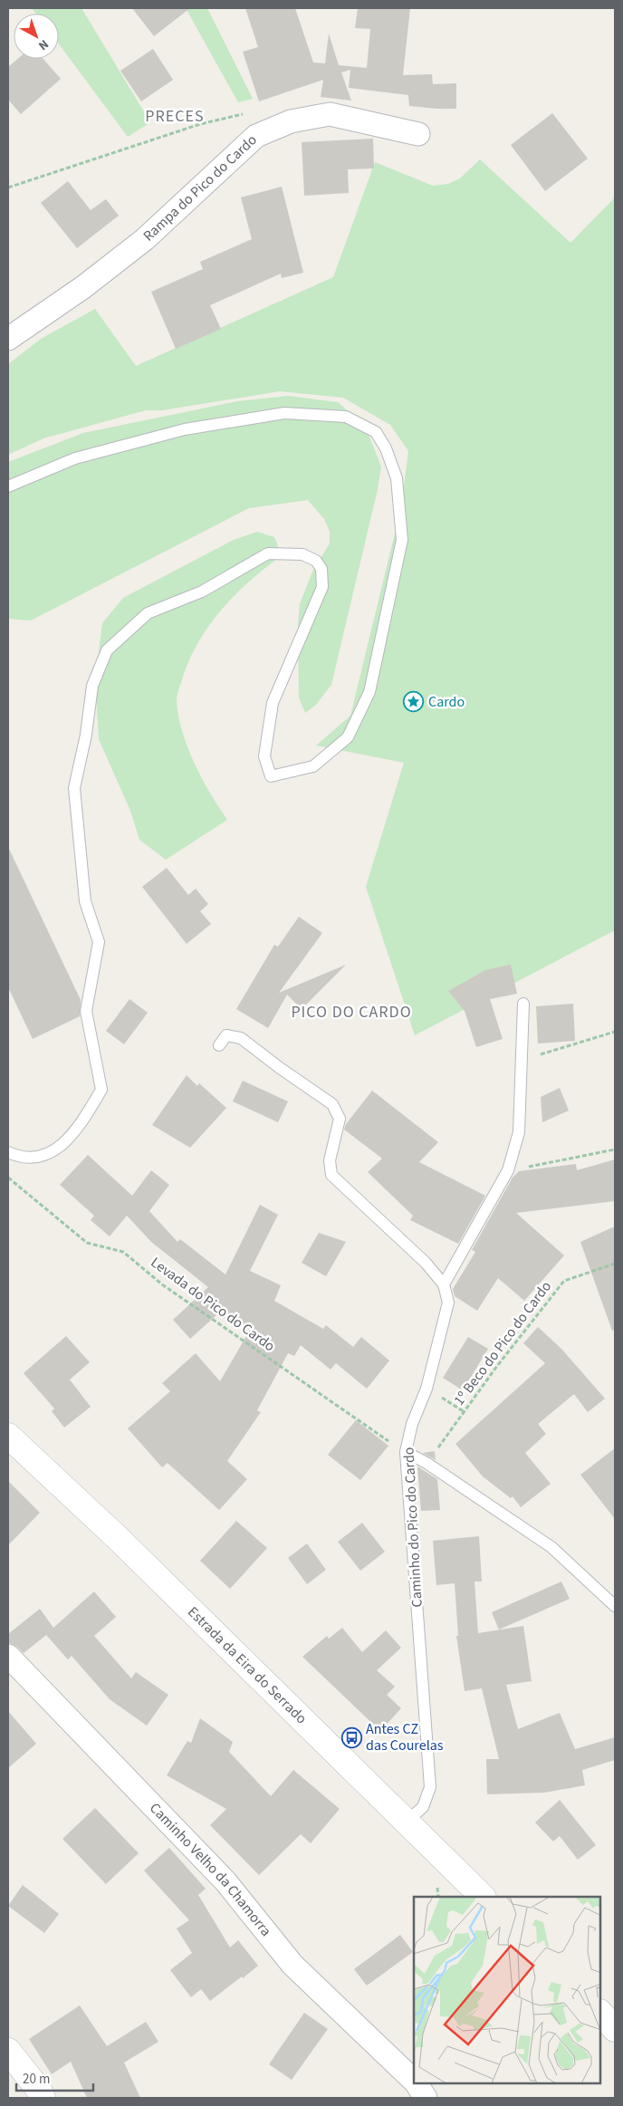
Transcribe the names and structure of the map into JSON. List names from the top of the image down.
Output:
{
  "streets": {
    "main road": ["Estrada da Eira do Serrado"],
    "street": ["Rampa do Pico do Cardo", "Caminho Velho da Chamorra"],
    "lane": ["Caminho do Pico do Cardo"],
    "path": ["Levada do Pico do Cardo", "1º Beco do Pico do Cardo"]
  },
  "crossings": [
    ["Levada do Pico do Cardo", "Caminho do Pico do Cardo"],
    ["Caminho do Pico do Cardo", "Estrada da Eira do Serrado"]
  ],
  "districts": ["PRECES", "PICO DO CARDO"],
  "places": {
    "place": ["Cardo"],
    "bus stop": ["Antes CZ das Courelas"]
  },
  "scale_bar": "20 m",
  "north": "bottom right"
}
